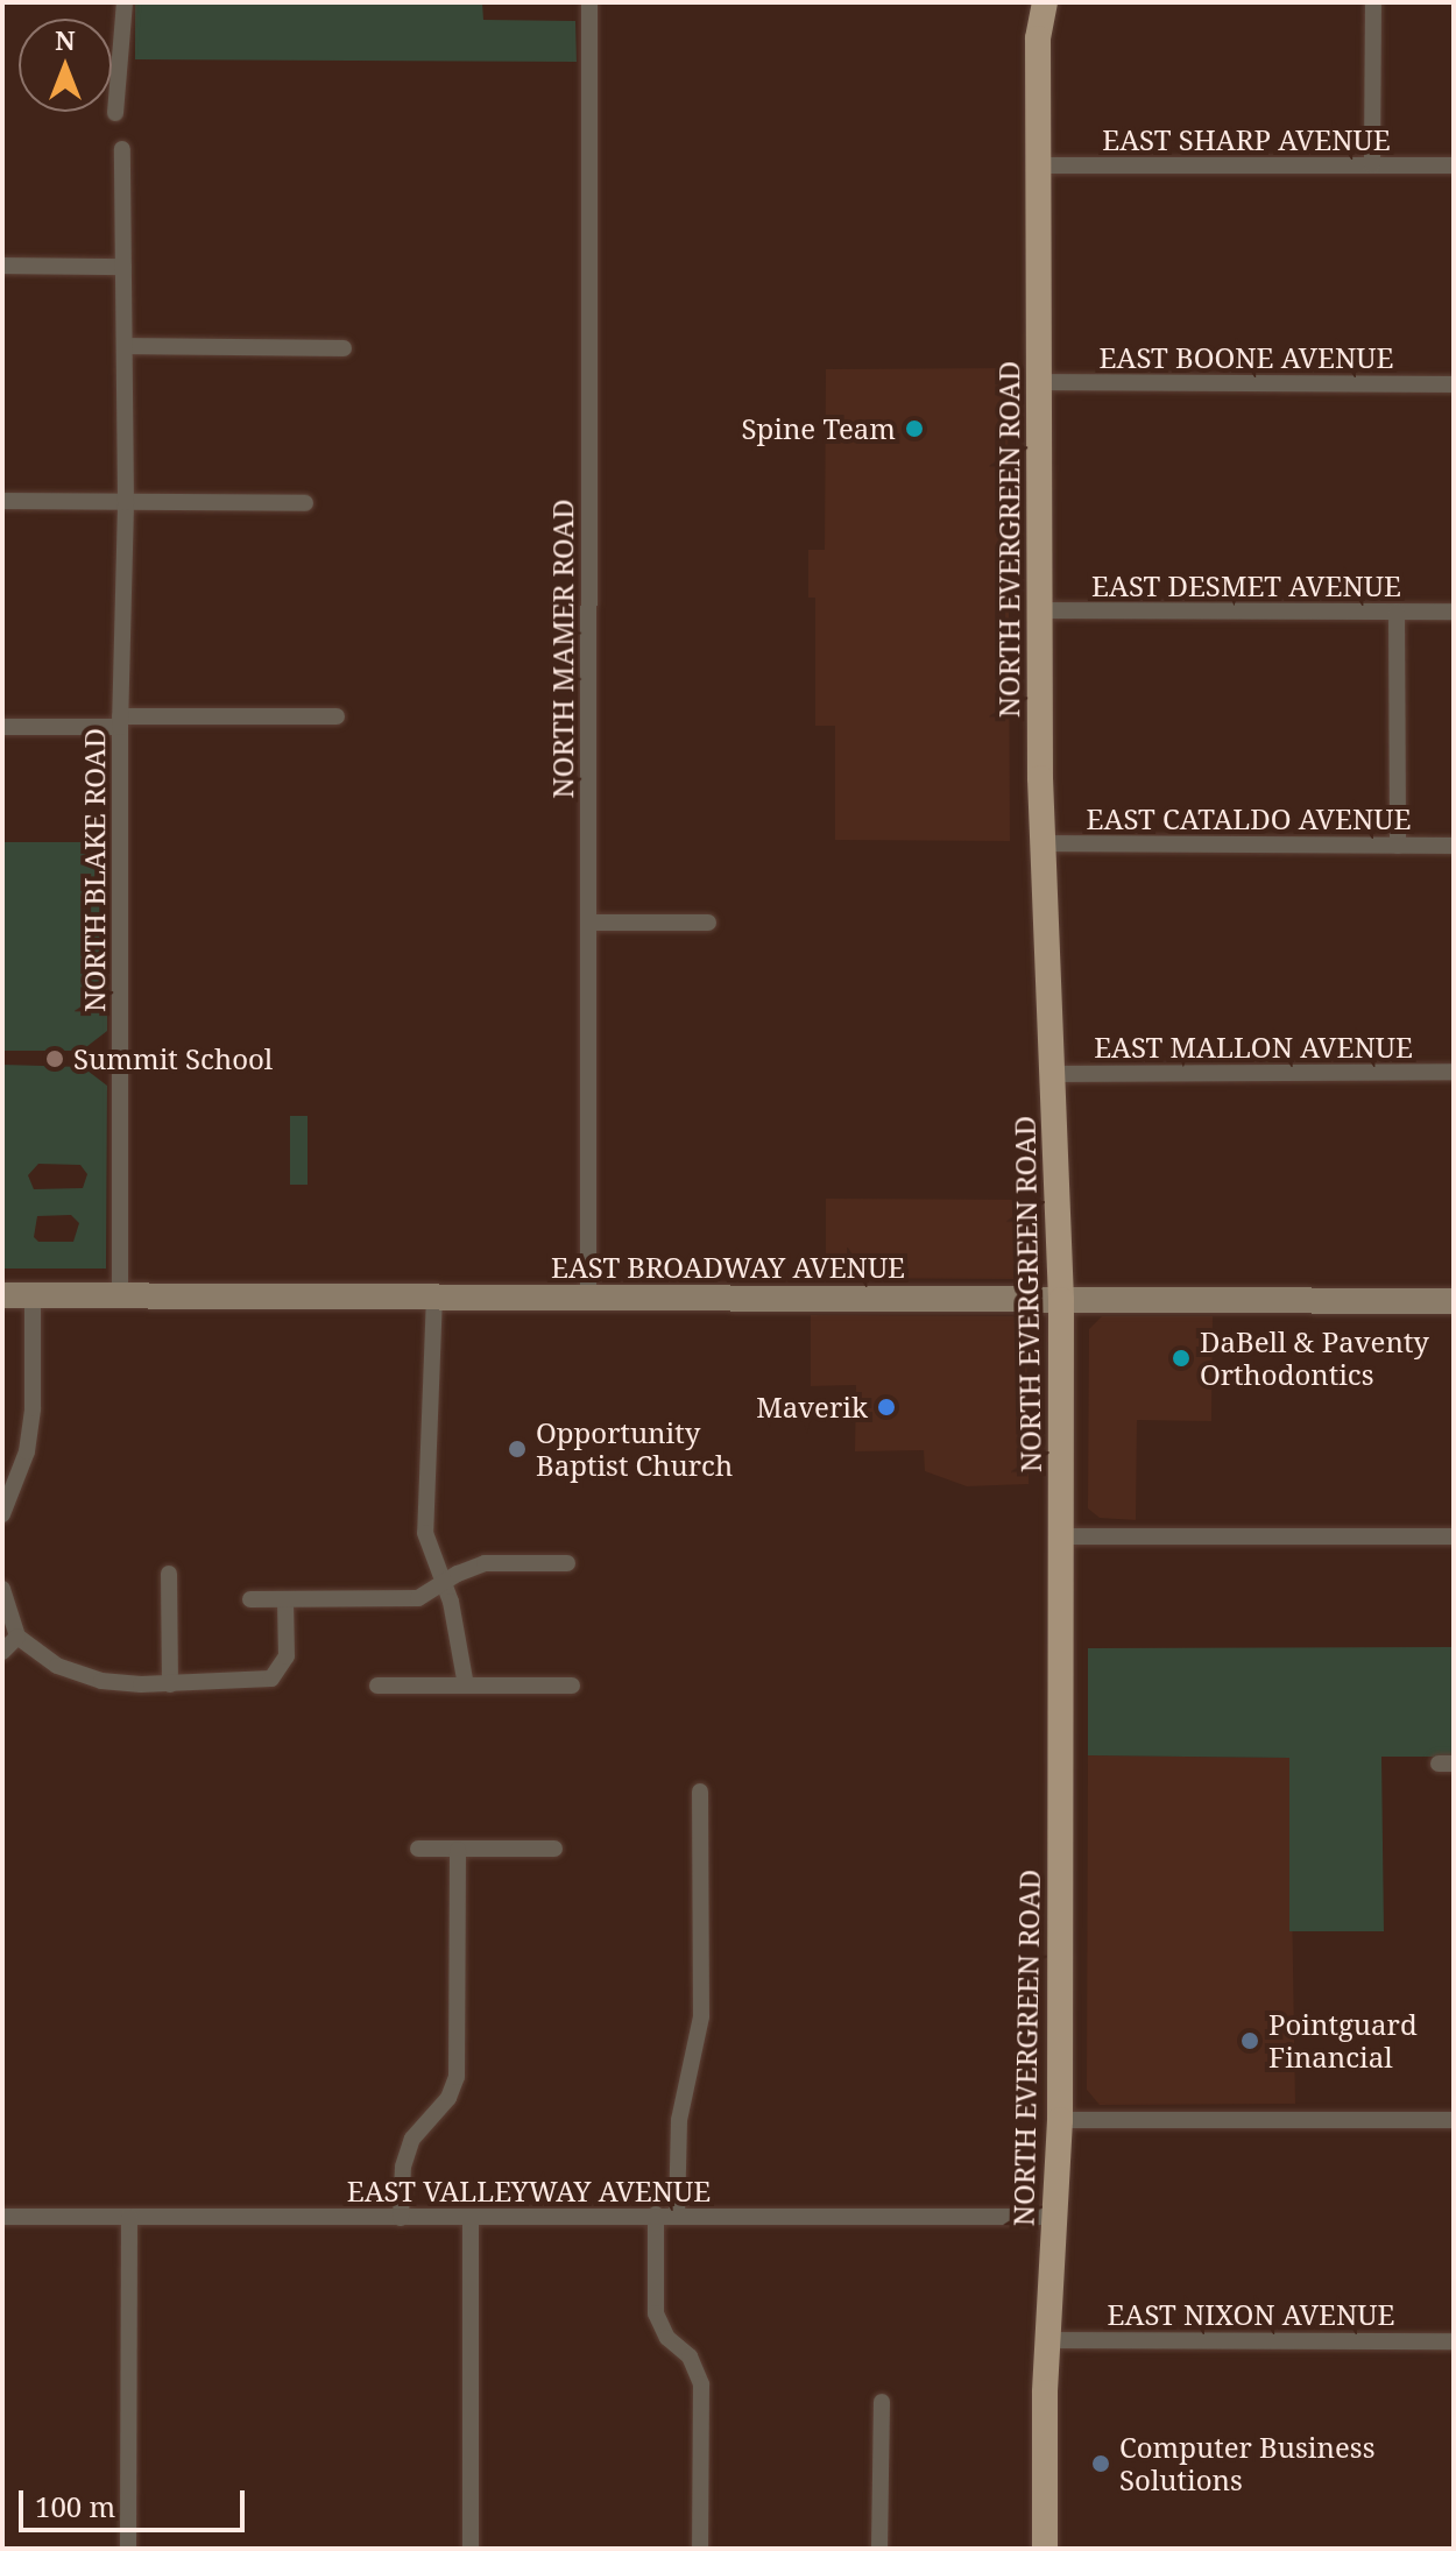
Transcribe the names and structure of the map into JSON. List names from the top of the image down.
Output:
{
  "streets": {
    "main road": ["NORTH EVERGREEN ROAD", "EAST BROADWAY AVENUE"],
    "street": [
      "EAST SHARP AVENUE",
      "EAST BOONE AVENUE",
      "EAST DESMET AVENUE",
      "NORTH MAMER ROAD",
      "EAST CATALDO AVENUE",
      "NORTH BLAKE ROAD",
      "EAST MALLON AVENUE",
      "EAST VALLEYWAY AVENUE",
      "EAST NIXON AVENUE"
    ]
  },
  "crossings": [
    ["EAST SHARP AVENUE", "NORTH EVERGREEN ROAD"],
    ["EAST BOONE AVENUE", "NORTH EVERGREEN ROAD"],
    ["NORTH EVERGREEN ROAD", "EAST DESMET AVENUE"],
    ["NORTH EVERGREEN ROAD", "EAST CATALDO AVENUE"],
    ["NORTH EVERGREEN ROAD", "EAST MALLON AVENUE"],
    ["NORTH EVERGREEN ROAD", "EAST BROADWAY AVENUE"],
    ["NORTH EVERGREEN ROAD", "EAST VALLEYWAY AVENUE"],
    ["NORTH EVERGREEN ROAD", "EAST NIXON AVENUE"],
    ["NORTH MAMER ROAD", "EAST BROADWAY AVENUE"],
    ["NORTH BLAKE ROAD", "EAST BROADWAY AVENUE"]
  ],
  "places": [
    "Spine Team",
    "Summit School",
    "DaBell & Paventy Orthodontics",
    "Maverik",
    "Opportunity Baptist Church",
    "Pointguard Financial",
    "Computer Business Solutions"
  ],
  "scale_bar": "100 m",
  "north": "top"
}
